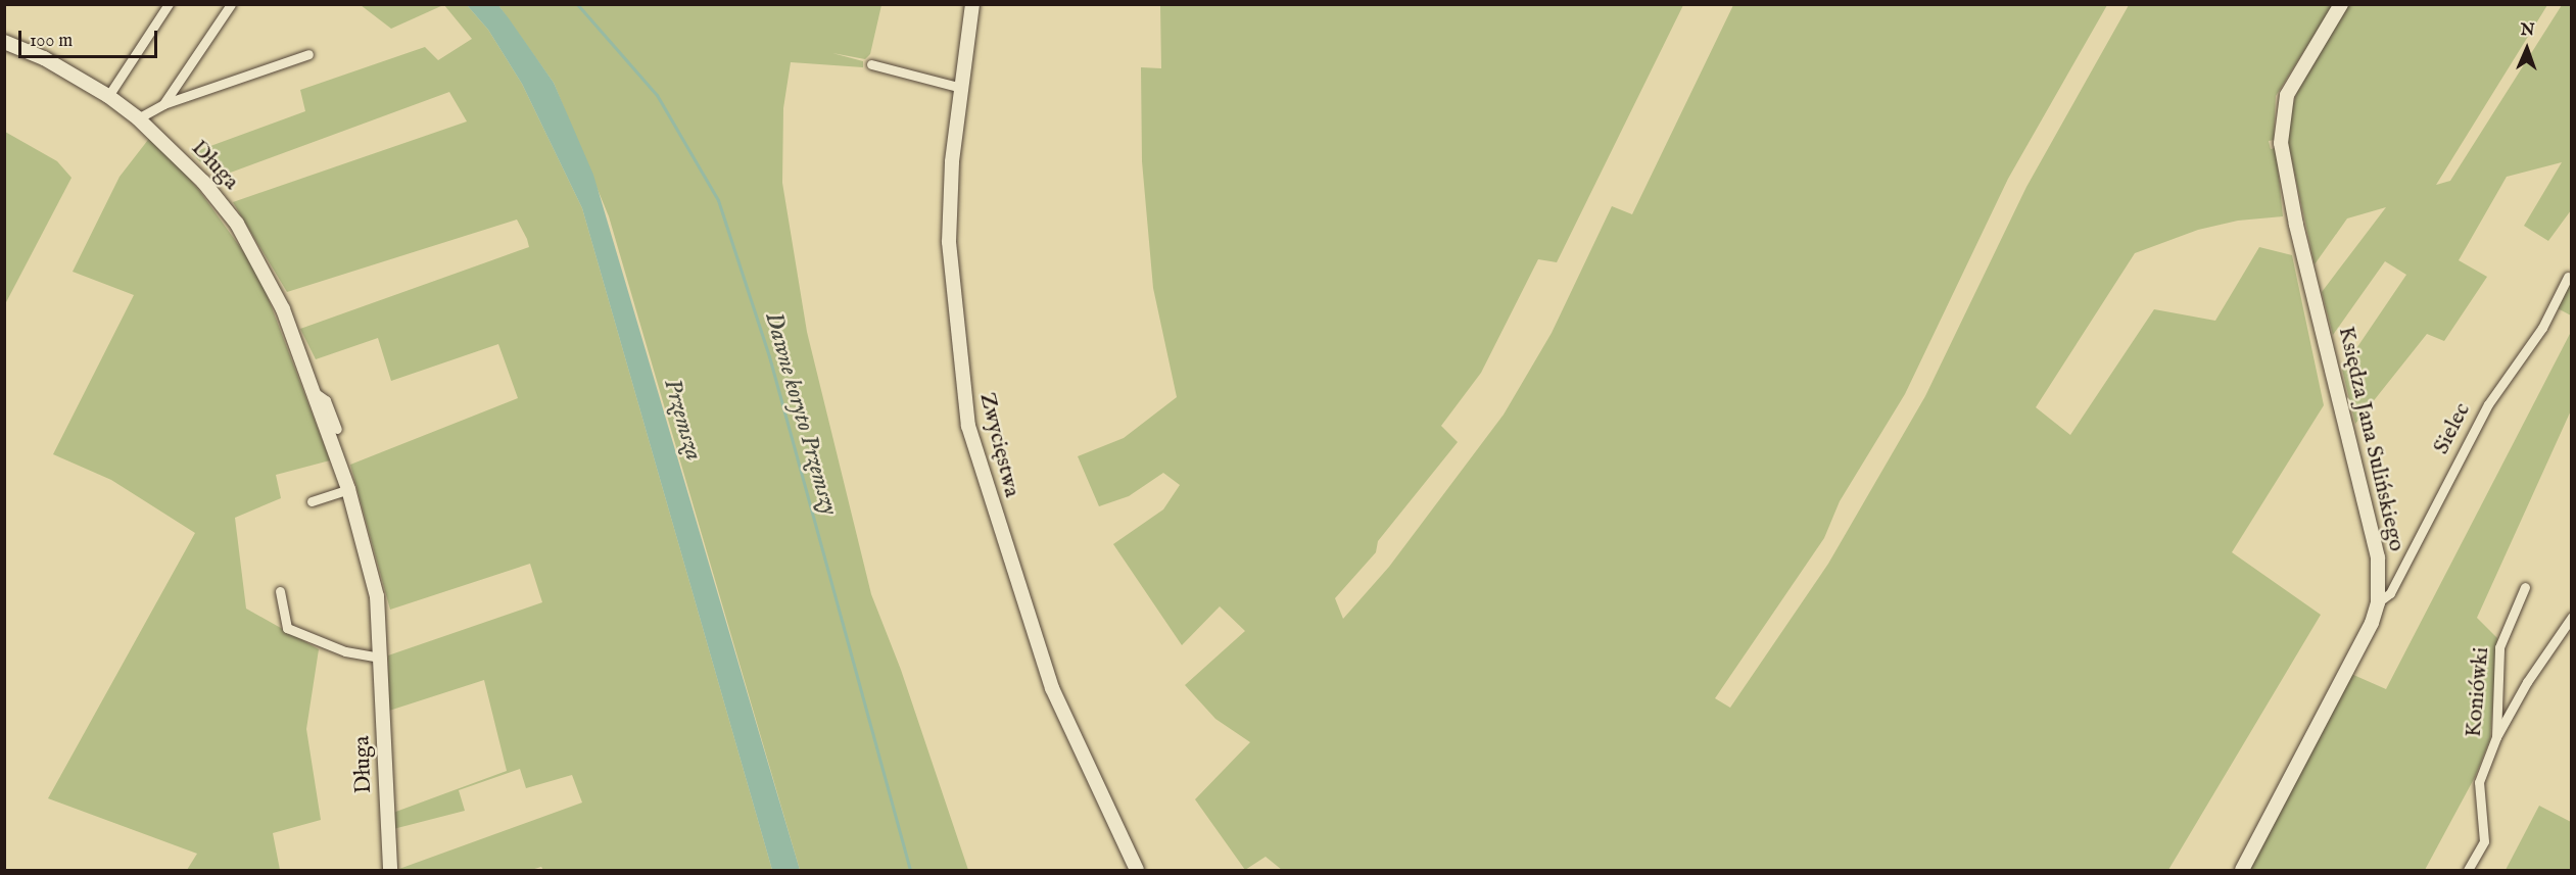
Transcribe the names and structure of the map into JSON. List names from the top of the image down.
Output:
{
  "streets": {
    "street": [
      "Długa",
      "Sielec",
      "Księdza Jana Sulińskiego",
      "Zwycięstwa",
      "Koniówki"
    ]
  },
  "crossings": [
    ["Sielec", "Księdza Jana Sulińskiego"]
  ],
  "water": ["Dawne koryto Przemszy", "Przemsza"],
  "scale_bar": "100 m",
  "north": "top"
}
